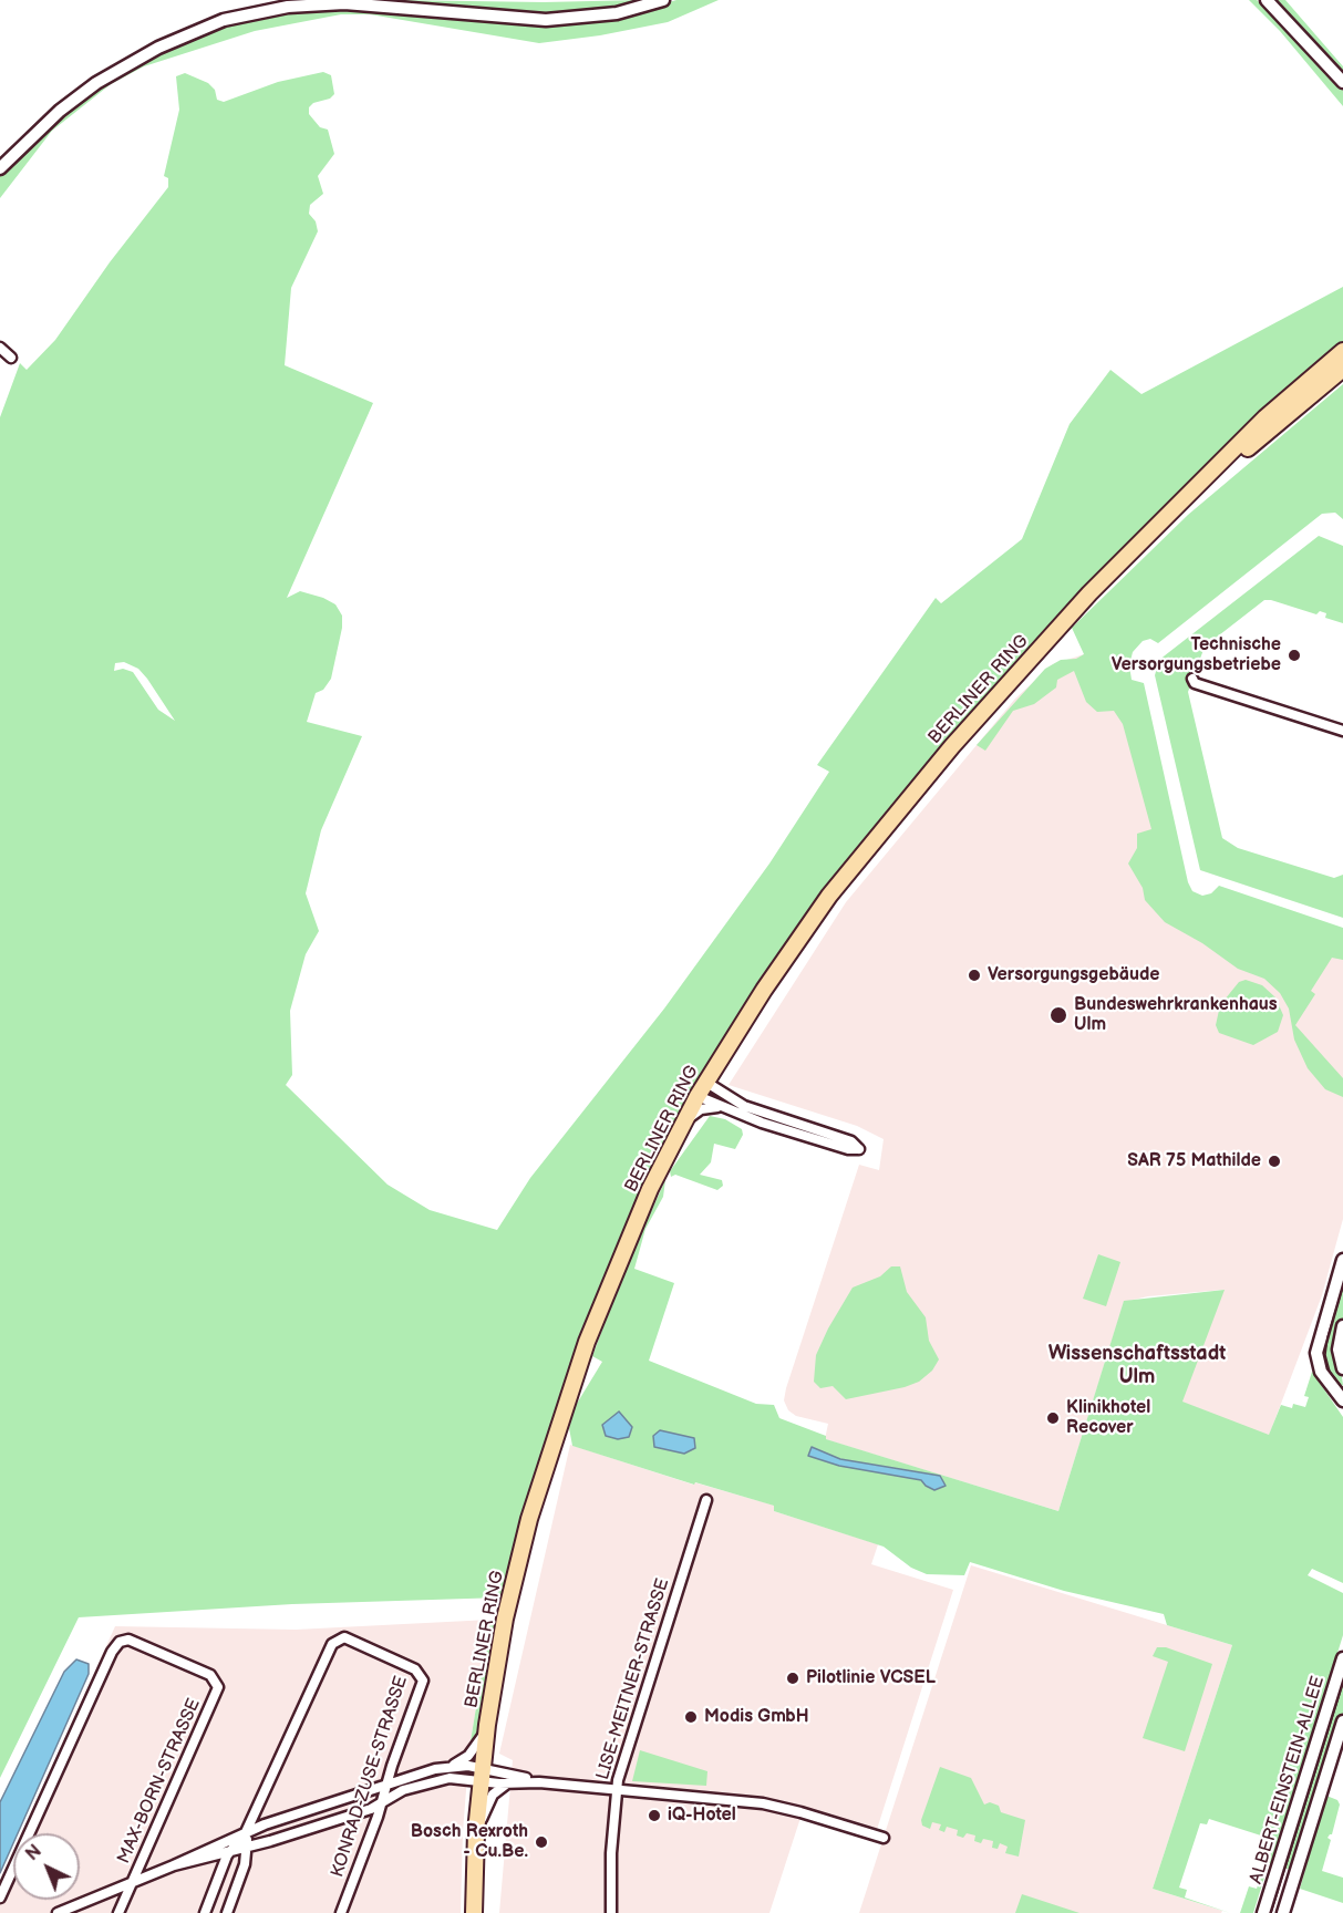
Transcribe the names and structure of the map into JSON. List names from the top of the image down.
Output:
{
  "streets": {
    "main road": ["BERLINER RING"],
    "street": [
      "LISE-MEITNER-STRASSE",
      "KONRAD-ZUSE-STRASSE",
      "ALBERT-EINSTEIN-ALLEE",
      "MAX-BORN-STRASSE"
    ]
  },
  "districts": ["Wissenschaftsstadt Ulm"],
  "places": [
    "Technische Versorgungsbetriebe",
    "Versorgungsgebäude",
    "Bundeswehrkrankenhaus Ulm",
    "SAR 75 Mathilde",
    "Klinikhotel Recover",
    "Pilotlinie VCSEL",
    "Modis GmbH",
    "iQ-Hotel",
    "Bosch Rexroth - Cu.Be."
  ],
  "north": "top left"
}
